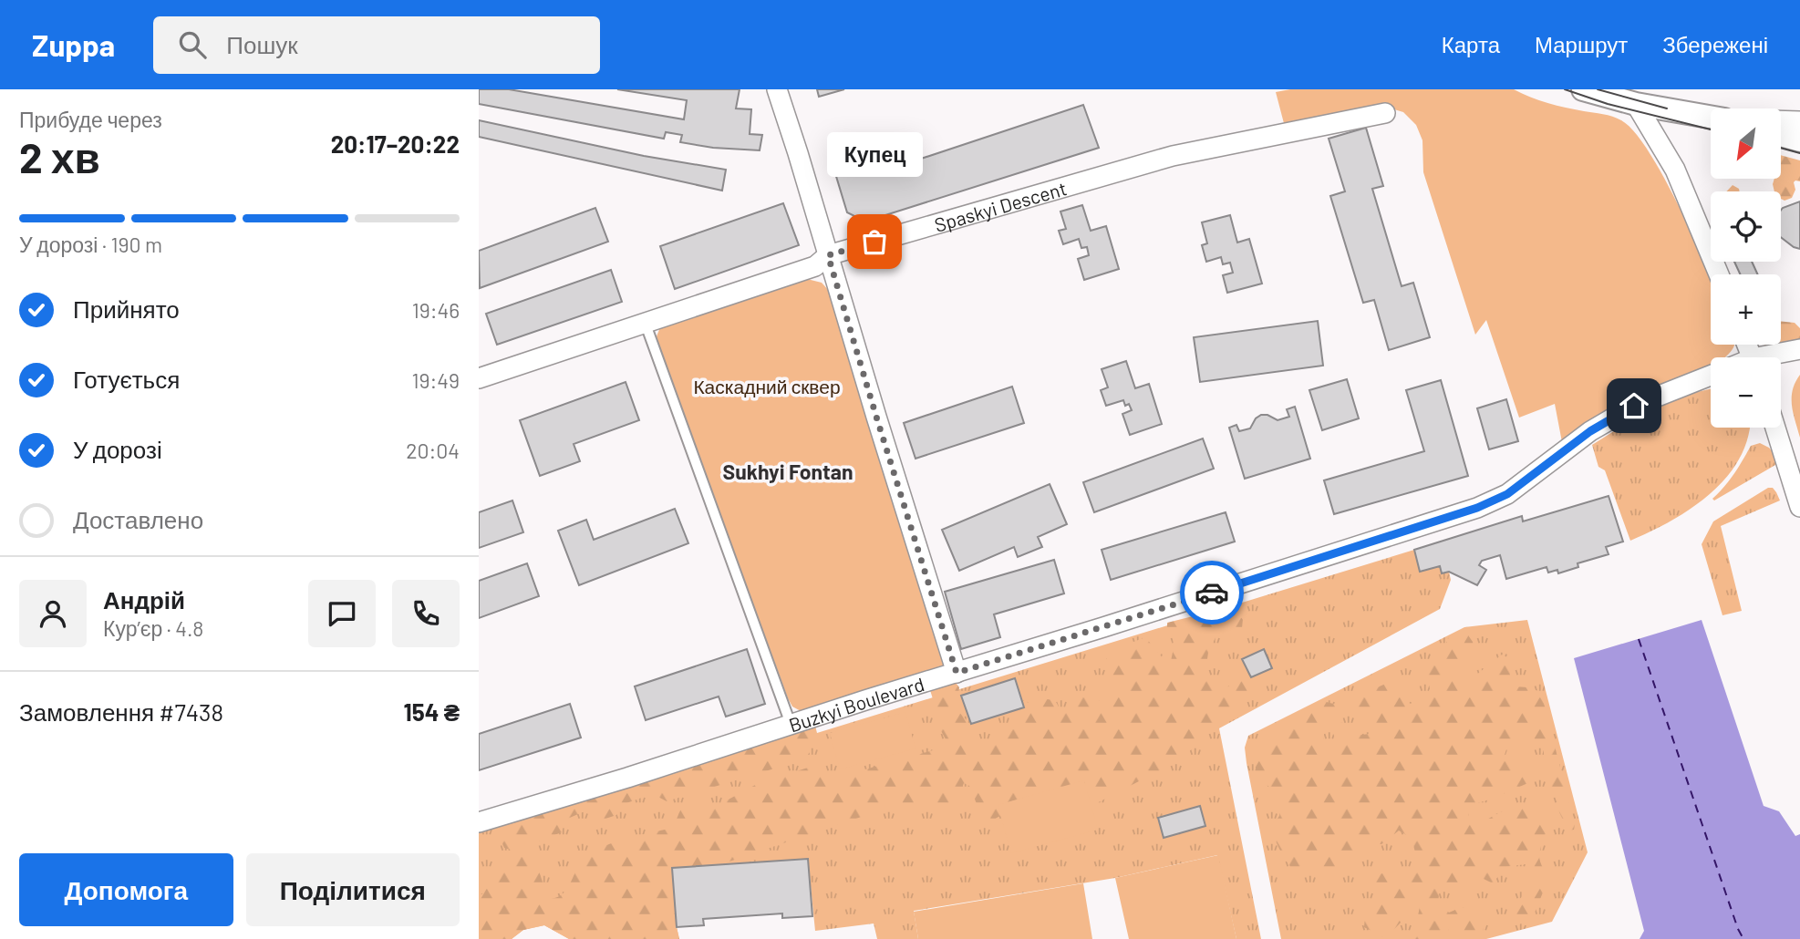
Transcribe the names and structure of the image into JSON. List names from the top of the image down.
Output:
{
  "streets": {
    "street": ["Spaskyi Descent", "Buzkyi Boulevard"]
  },
  "districts": ["Sukhyi Fontan"],
  "parks": ["Каскадний сквер"],
  "places": ["Купец"],
  "north": "bottom left",
  "page": {
    "header": "Zuppa",
    "search": "Пошук",
    "nav": ["Карта", "Маршрут", "Збережені"],
    "heading": ["2 хв", "Прибуде через", "20:17–20:22"],
    "panel": [
      "Андрій",
      "Кур’єр · 4.8",
      "Замовлення #7438",
      "154 ₴"
    ],
    "map_buttons": ["+", "−"],
    "bubble": "Купец",
    "bar": "У дорозі · 190 m",
    "list": [
      ["Прийнято", "19:46"],
      ["Готується", "19:49"],
      ["У дорозі", "20:04"],
      "Доставлено"
    ],
    "buttons": ["Допомога", "Поділитися"]
  }
}
